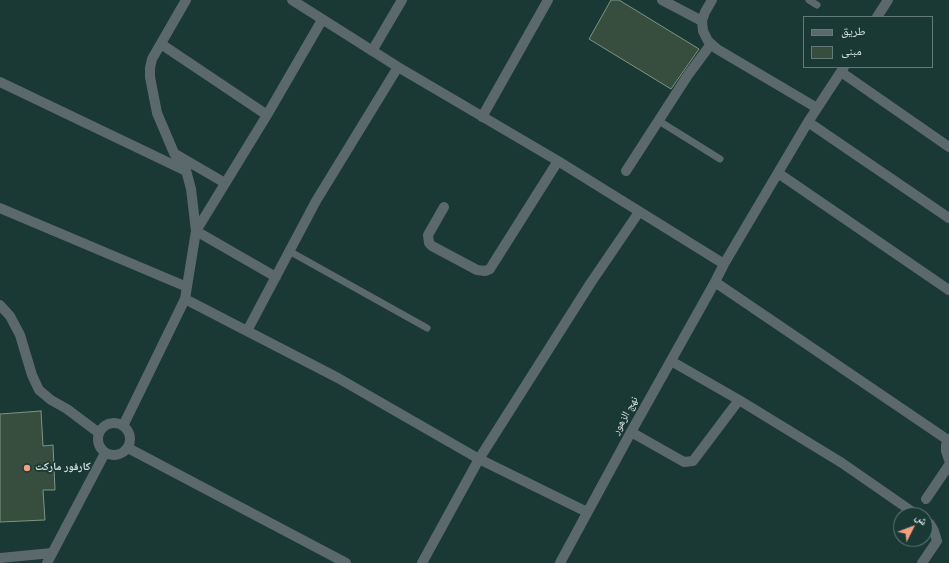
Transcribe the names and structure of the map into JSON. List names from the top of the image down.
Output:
{
  "streets": {
    "street": ["نهج الزهور"]
  },
  "places": ["كارفور ماركت"],
  "legend": ["طريق", "مبنى"],
  "north": "top right"
}
